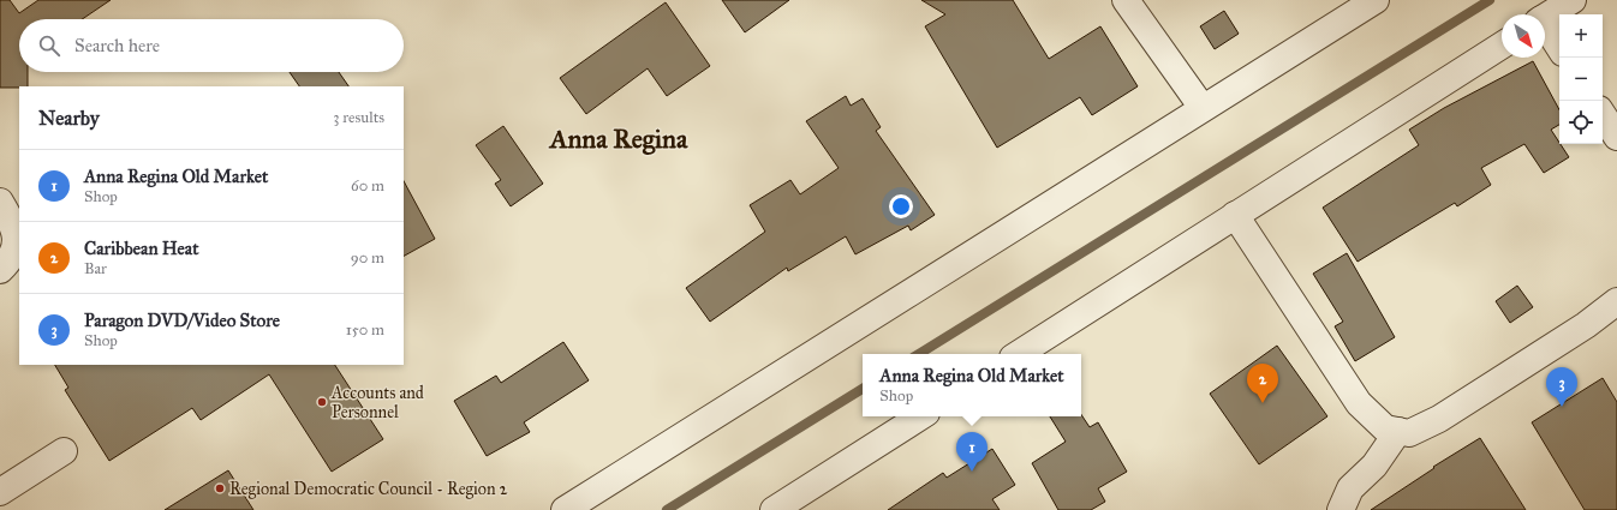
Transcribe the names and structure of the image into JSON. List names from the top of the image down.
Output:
{
  "districts": ["Anna Regina"],
  "places": ["Accounts and Personnel", "Regional Democratic Council - Region 2"],
  "north": "bottom right",
  "page": {
    "map_buttons": ["+", "−"],
    "search": "Search here",
    "heading": ["Nearby", "3 results"],
    "list": [
      {
        "mark": "1",
        "name": "Anna Regina Old Market",
        "note": "Shop",
        "value": "60 m"
      },
      {
        "mark": "2",
        "name": "Caribbean Heat",
        "note": "Bar",
        "value": "90 m"
      },
      {
        "mark": "3",
        "name": "Paragon DVD/Video Store",
        "note": "Shop",
        "value": "150 m"
      }
    ],
    "popup": ["Anna Regina Old Market", "Shop"],
    "pins": ["2", "3", "1"]
  }
}
